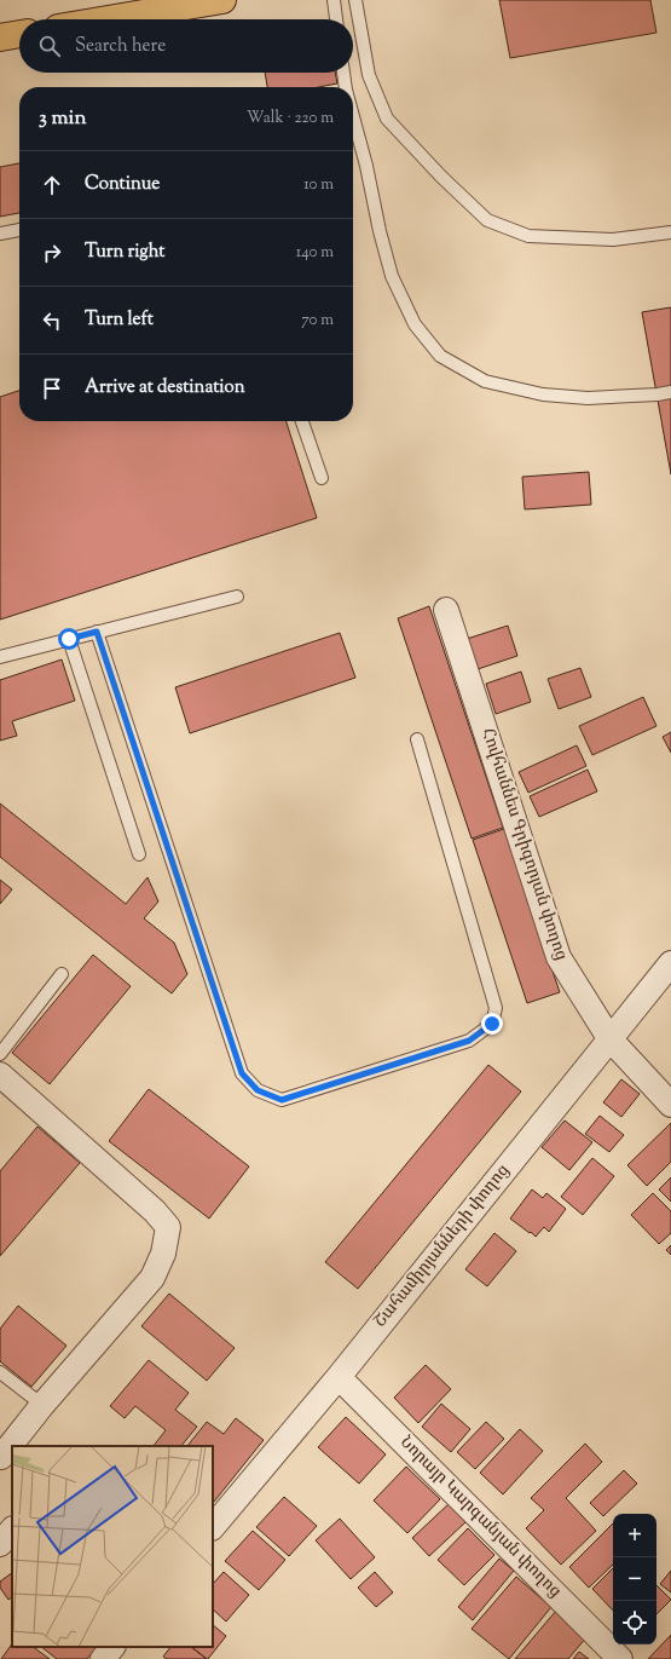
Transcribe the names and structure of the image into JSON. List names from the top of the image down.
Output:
{
  "streets": {
    "street": ["Հովհաննես Գրիգորյան փողոց", "Շահամիրյանների փողոց", "Նորայր Կարգանյան փողոց"]
  },
  "crossings": [
    ["Հովհաննես Գրիգորյան փողոց", "Շահամիրյանների փողոց"],
    ["Շահամիրյանների փողոց", "Նորայր Կարգանյան փողոց"]
  ],
  "page": {
    "search": "Search here",
    "heading": ["3 min", "Walk · 220 m"],
    "list": [
      ["Continue", "10 m"],
      ["Turn right", "140 m"],
      ["Turn left", "70 m"],
      "Arrive at destination"
    ],
    "map_buttons": ["+", "−"]
  }
}
